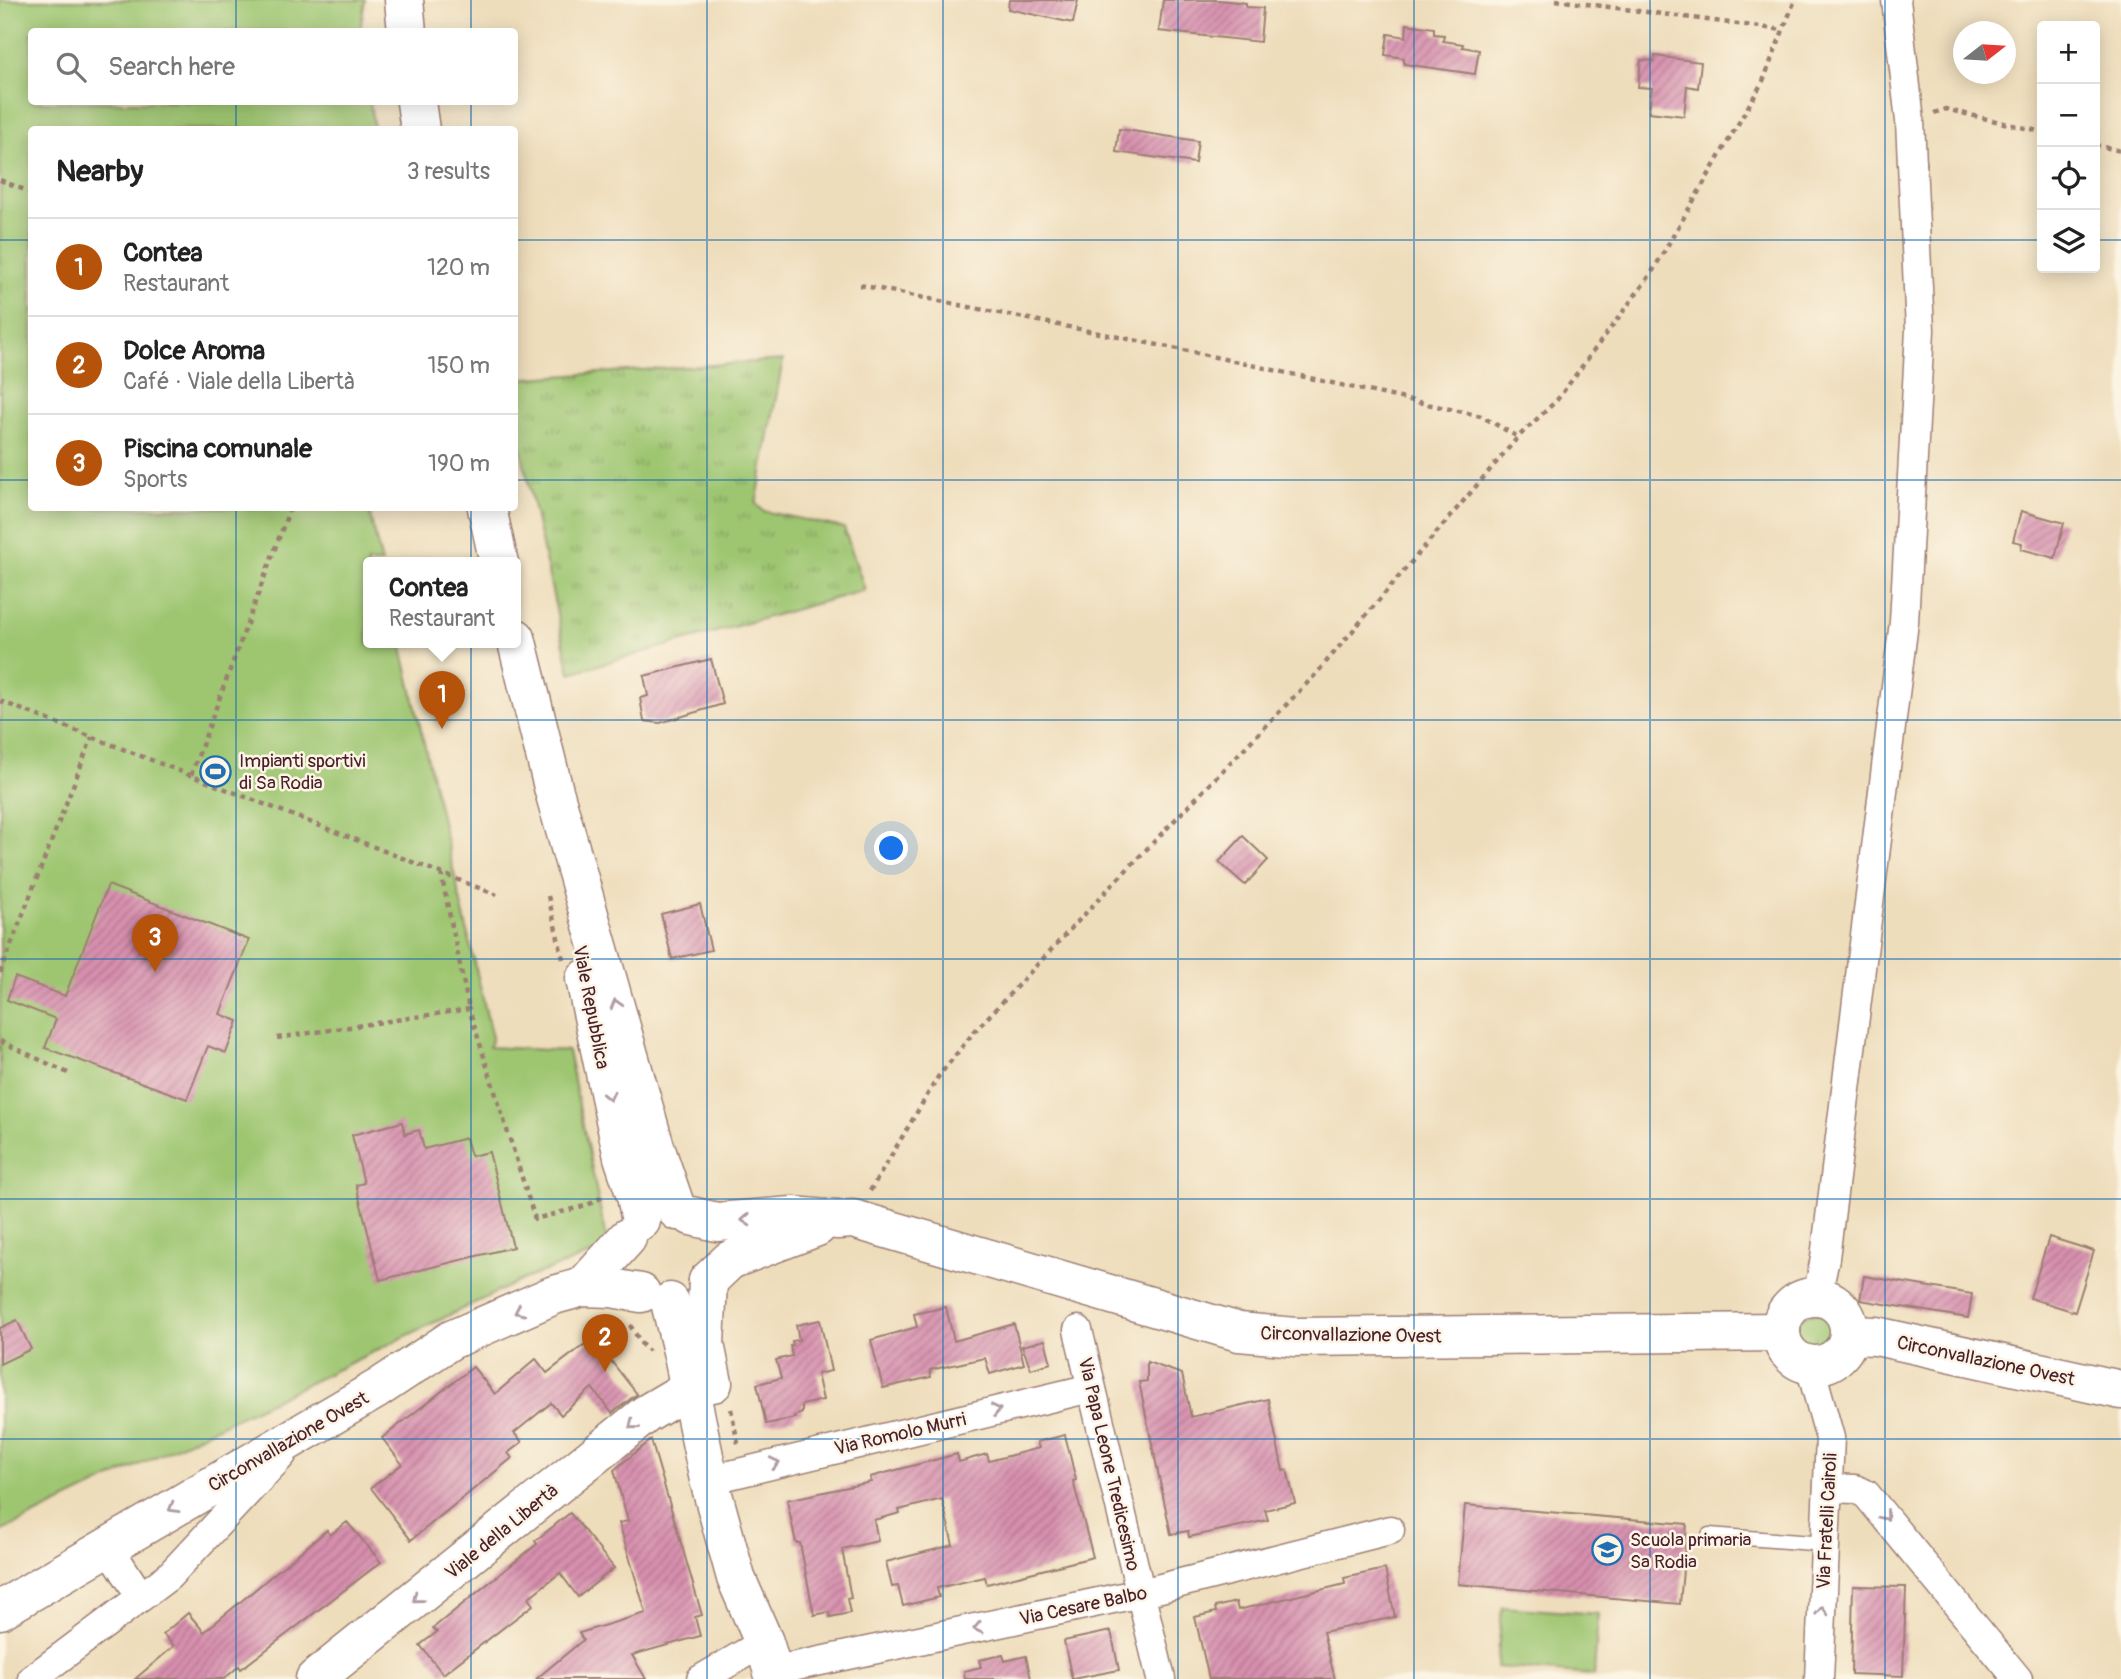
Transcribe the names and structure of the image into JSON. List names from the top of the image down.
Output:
{
  "streets": {
    "street": [
      "Viale Repubblica",
      "Circonvallazione Ovest",
      "Via Romolo Murri",
      "Via Papa Leone Tredicesimo",
      "Via Fratelli Cairoli",
      "Viale della Libertà",
      "Via Cesare Balbo"
    ]
  },
  "crossings": [
    ["Viale Repubblica", "Circonvallazione Ovest"],
    ["Circonvallazione Ovest", "Via Fratelli Cairoli"],
    ["Via Romolo Murri", "Via Papa Leone Tredicesimo"],
    ["Via Papa Leone Tredicesimo", "Via Cesare Balbo"]
  ],
  "one_way": ["Via Fratelli Cairoli", "Via Cesare Balbo"],
  "places": {
    "sports": ["Impianti sportivi di Sa Rodia"],
    "school or university": ["Scuola primaria Sa Rodia"]
  },
  "north": "right",
  "page": {
    "map_buttons": ["+", "−"],
    "search": "Search here",
    "heading": ["Nearby", "3 results"],
    "list": [
      {
        "mark": "1",
        "name": "Contea",
        "note": "Restaurant",
        "value": "120 m"
      },
      {
        "mark": "2",
        "name": "Dolce Aroma",
        "note": "Café · Viale della Libertà",
        "value": "150 m"
      },
      {
        "mark": "3",
        "name": "Piscina comunale",
        "note": "Sports",
        "value": "190 m"
      }
    ],
    "popup": ["Contea", "Restaurant"],
    "pins": ["1", "3", "2"]
  }
}
